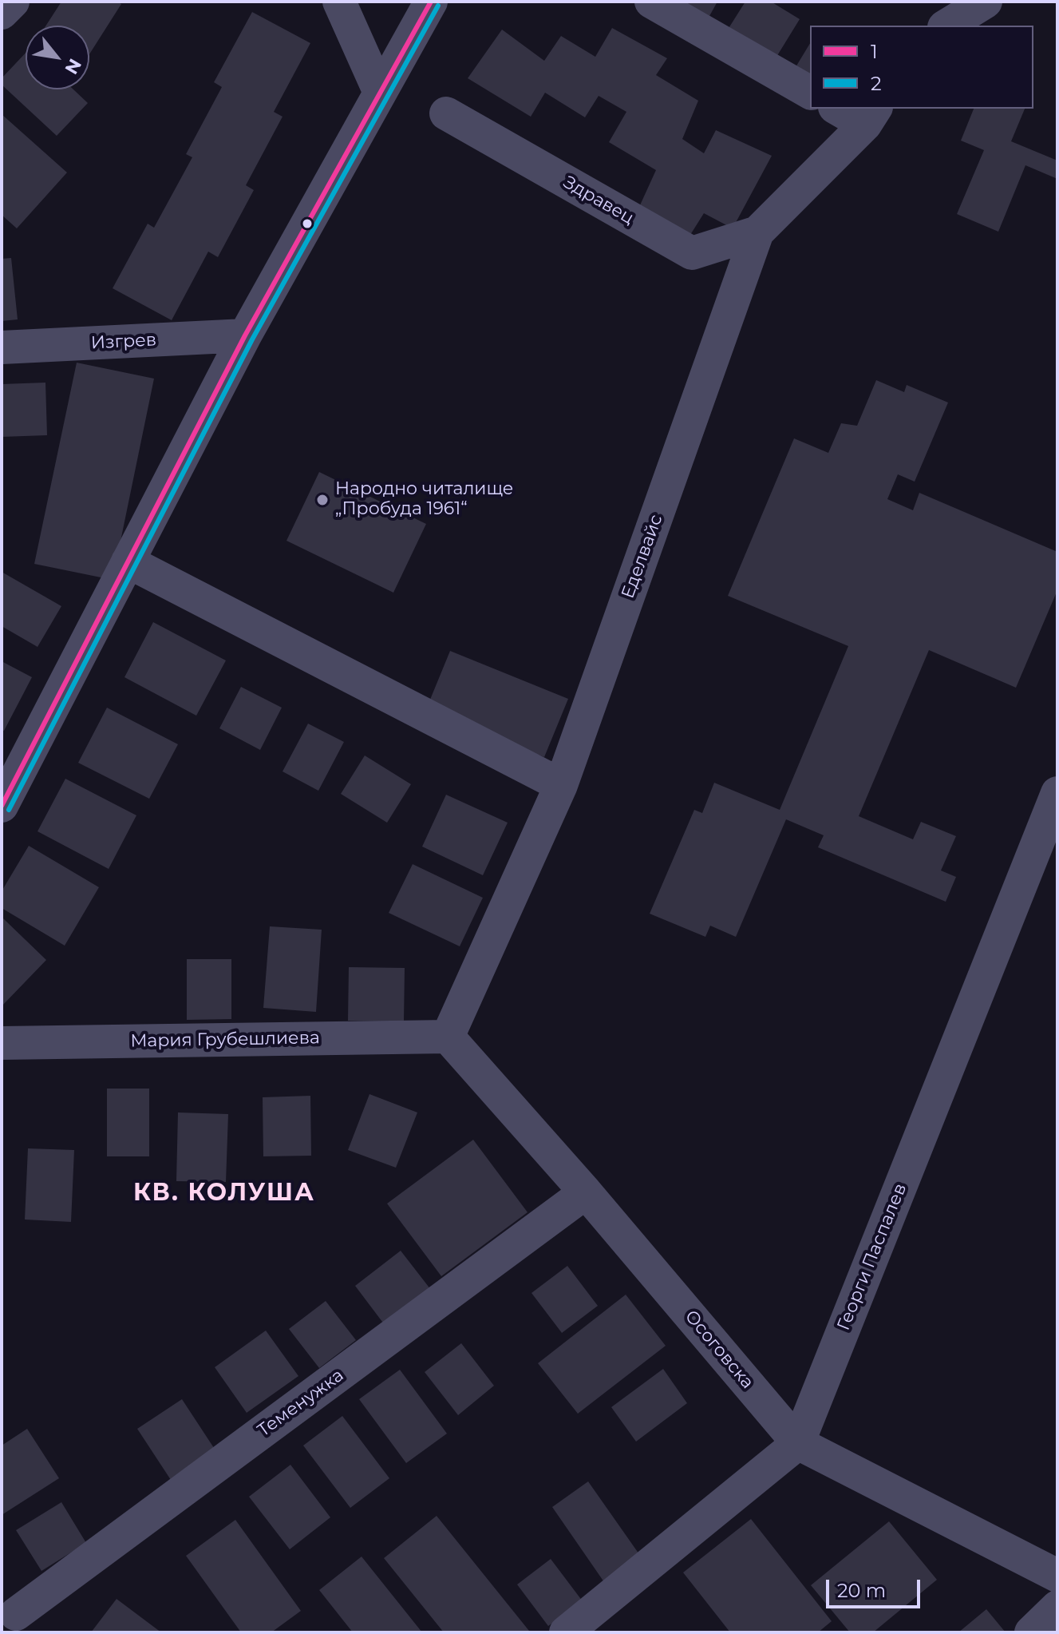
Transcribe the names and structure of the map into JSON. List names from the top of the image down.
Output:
{
  "streets": {
    "street": [
      "Здравец",
      "Изгрев",
      "Еделвайс",
      "Мария Грубешлиева",
      "Георги Паспалев",
      "Осоговска",
      "Теменужка"
    ]
  },
  "crossings": [
    ["Здравец", "Еделвайс"],
    ["Еделвайс", "Мария Грубешлиева"],
    ["Еделвайс", "Осоговска"],
    ["Мария Грубешлиева", "Осоговска"],
    ["Георги Паспалев", "Осоговска"],
    ["Осоговска", "Теменужка"]
  ],
  "districts": ["КВ. КОЛУША"],
  "places": ["Народно читалище „Пробуда 1961“"],
  "lines": ["transit line 1", "transit line 2"],
  "legend": ["1", "2"],
  "scale_bar": "20 m",
  "north": "bottom right"
}
